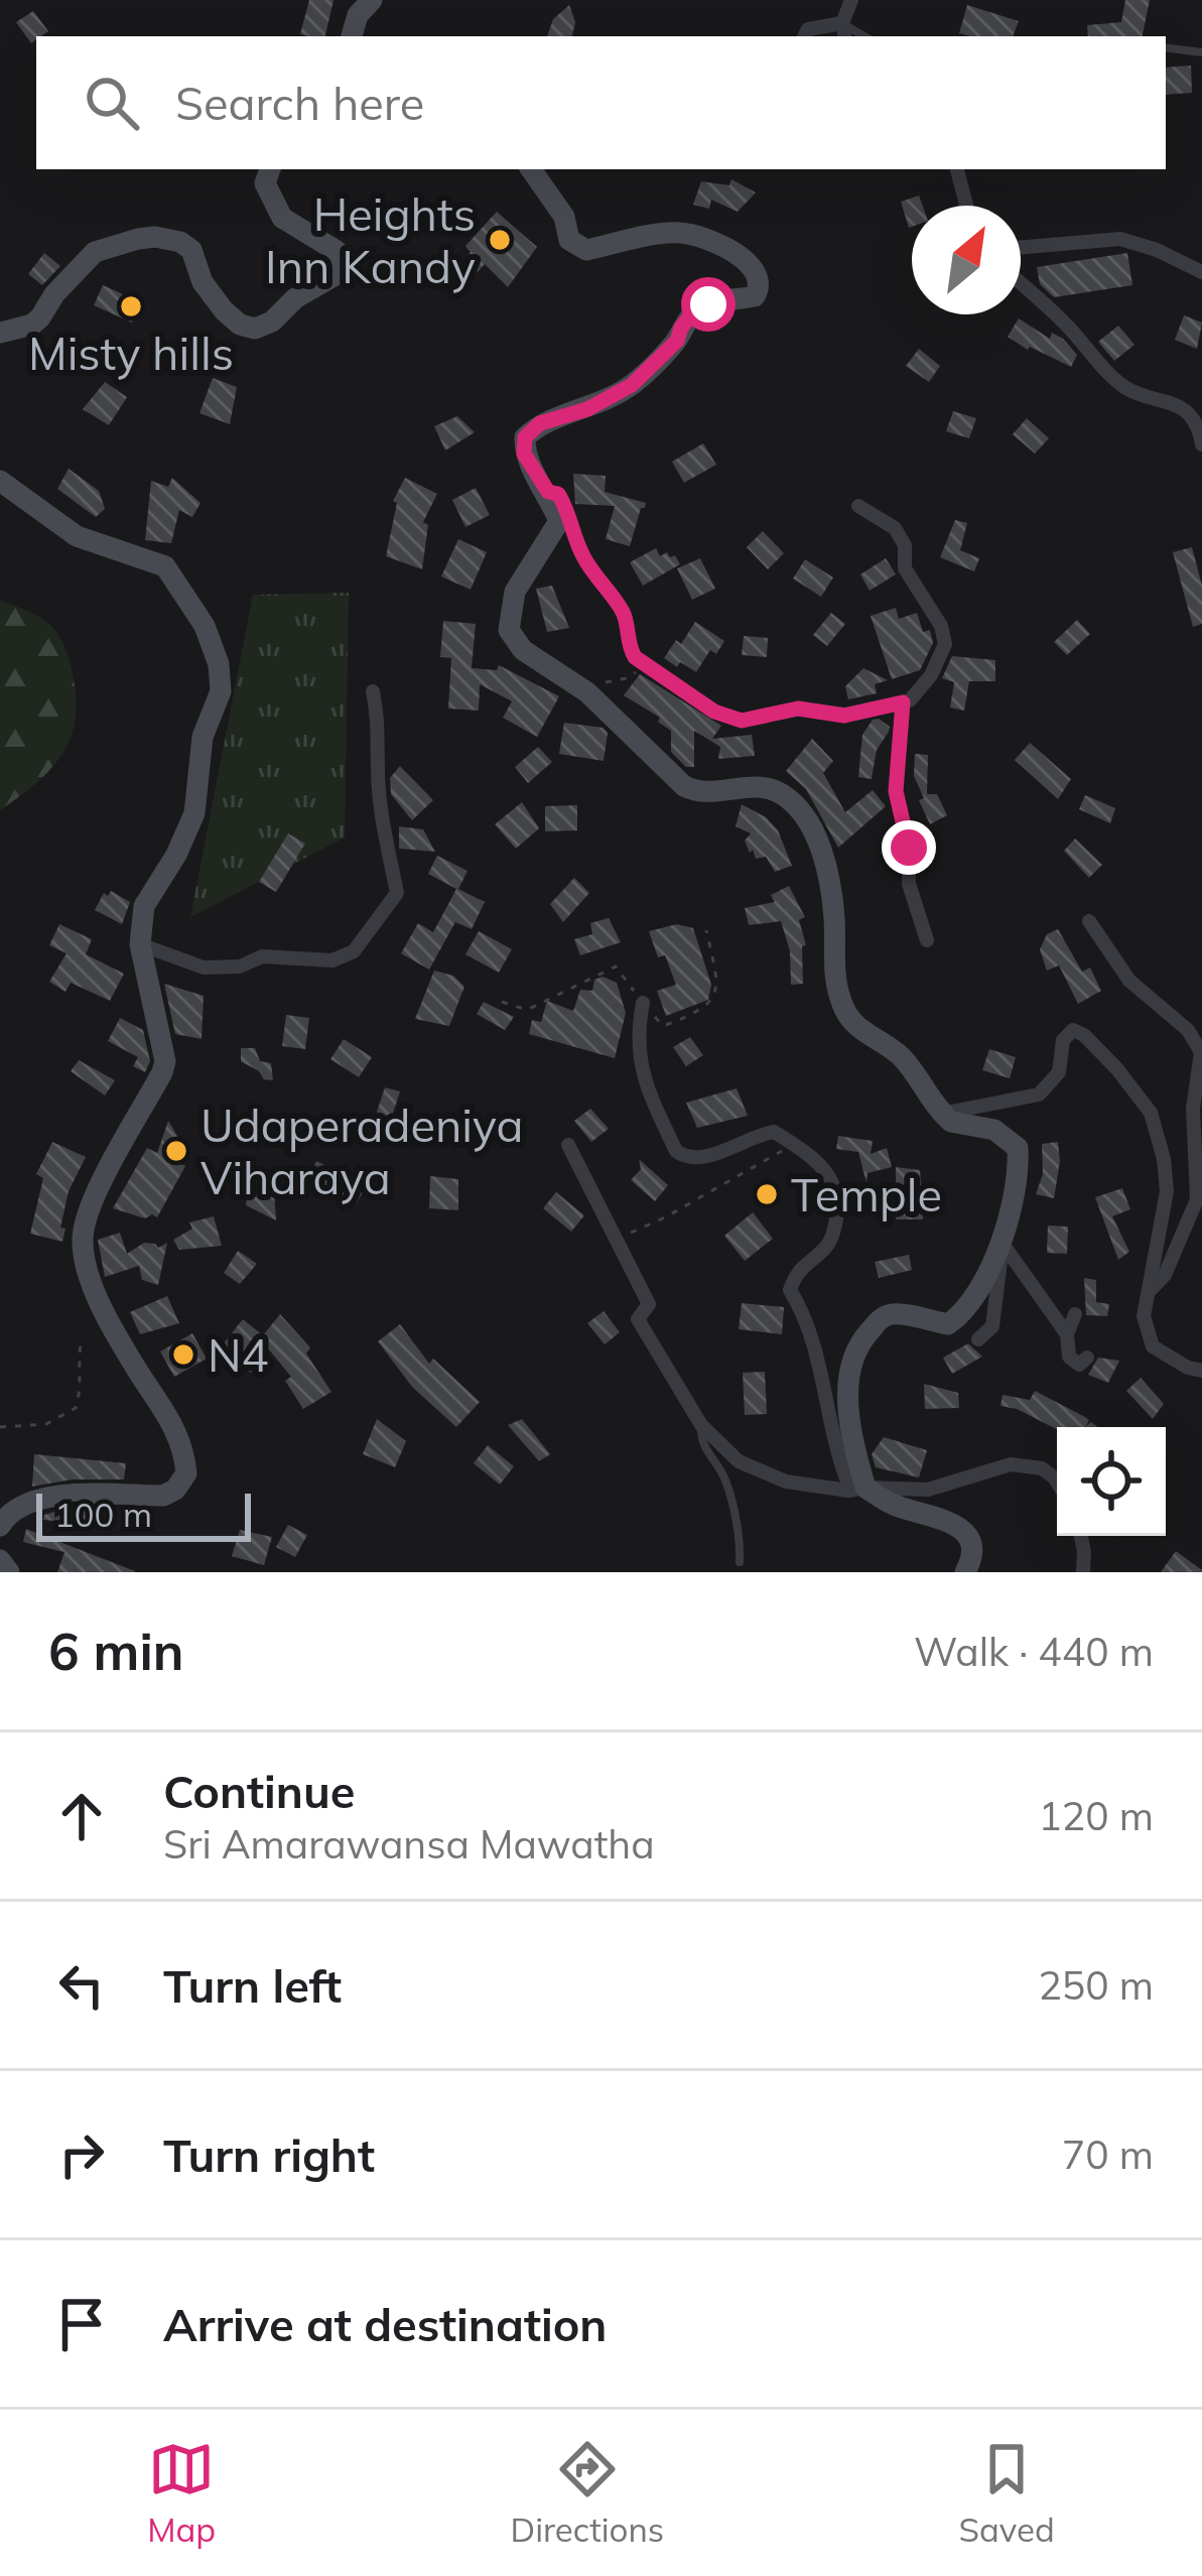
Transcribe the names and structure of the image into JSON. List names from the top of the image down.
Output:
{
  "places": [
    "Heights Inn Kandy",
    "Misty hills",
    "Udaperadeniya Viharaya",
    "Temple",
    "N4"
  ],
  "scale_bar": "100 m",
  "north": "top right",
  "page": {
    "search": "Search here",
    "scale": "100 m",
    "heading": ["6 min", "Walk · 440 m"],
    "list": [
      ["Continue", "Sri Amarawansa Mawatha", "120 m"],
      ["Turn left", "250 m"],
      ["Turn right", "70 m"],
      "Arrive at destination"
    ],
    "nav": ["Map", "Directions", "Saved"]
  }
}
